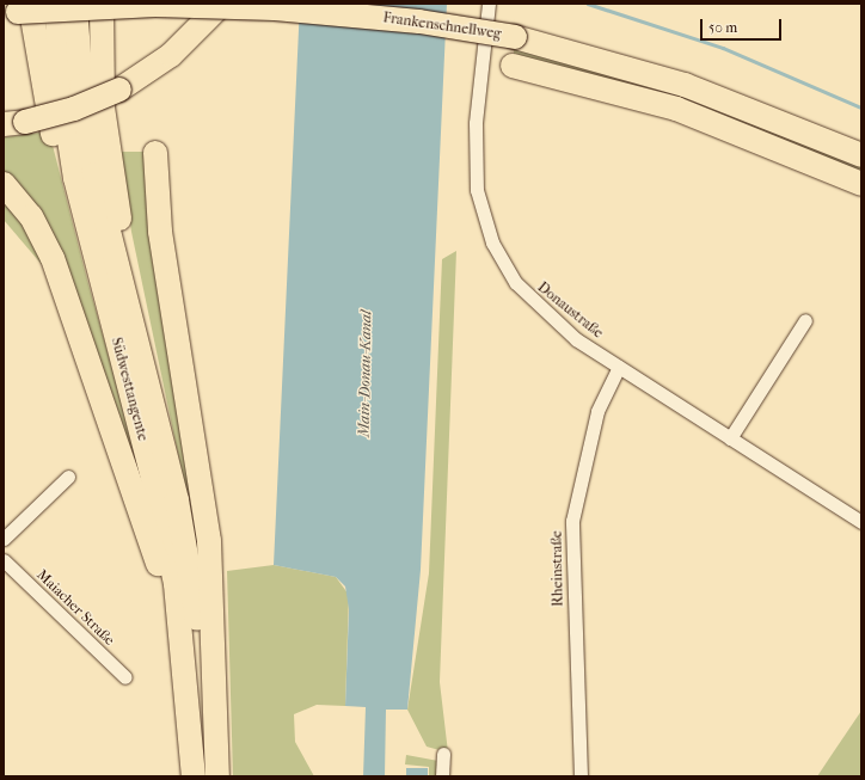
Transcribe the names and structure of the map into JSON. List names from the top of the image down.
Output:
{
  "streets": {
    "highway": ["Frankenschnellweg", "Südwesttangente"],
    "street": ["Donaustraße", "Rheinstraße", "Maiacher Straße"]
  },
  "crossings": [
    ["Donaustraße", "Rheinstraße"]
  ],
  "water": ["Main-Donau-Kanal"],
  "scale_bar": "50 m"
}
